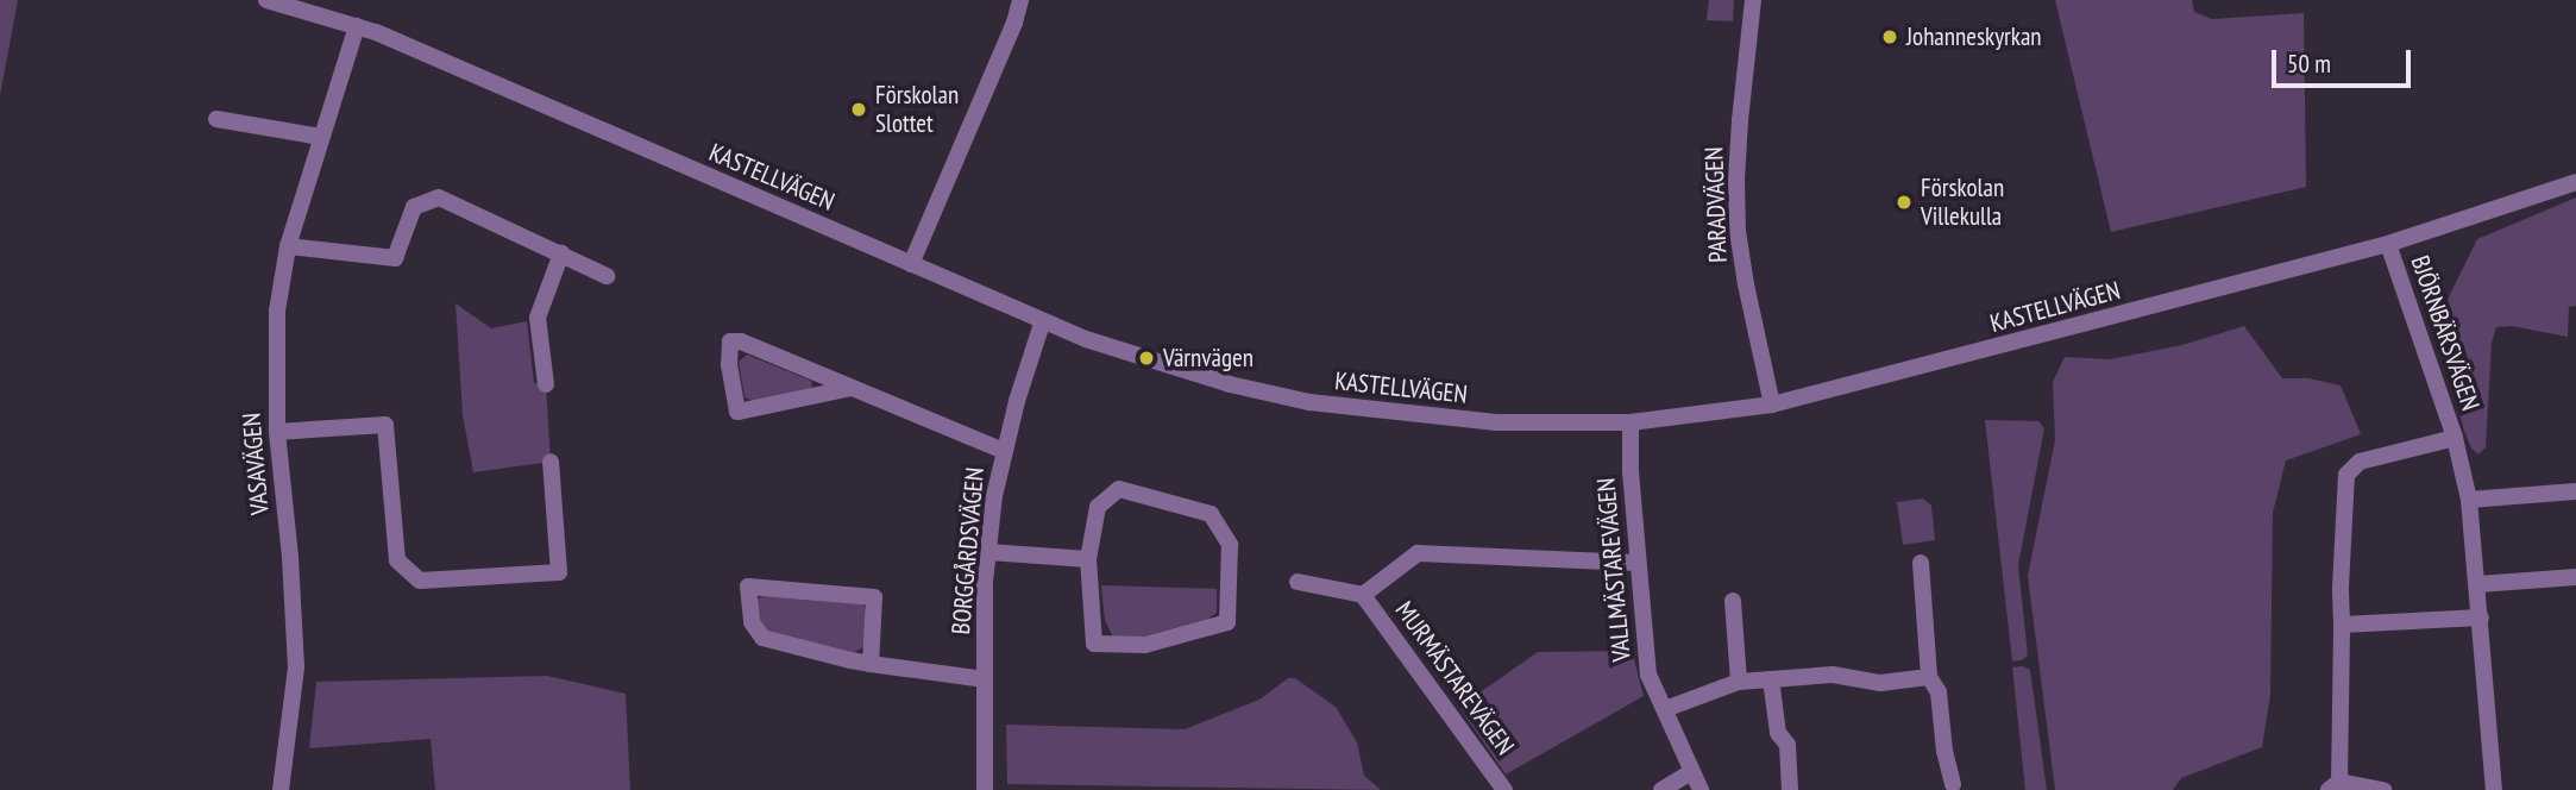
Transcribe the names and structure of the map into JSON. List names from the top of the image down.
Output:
{
  "streets": {
    "street": [
      "KASTELLVÄGEN",
      "PARADVÄGEN",
      "BJÖRNBÄRSVÄGEN",
      "VASAVÄGEN",
      "BORGGÅRDSVÄGEN",
      "VALLMÄSTAREVÄGEN",
      "MURMÄSTAREVÄGEN"
    ]
  },
  "crossings": [
    ["KASTELLVÄGEN", "PARADVÄGEN"],
    ["KASTELLVÄGEN", "BJÖRNBÄRSVÄGEN"],
    ["KASTELLVÄGEN", "VASAVÄGEN"],
    ["KASTELLVÄGEN", "BORGGÅRDSVÄGEN"],
    ["KASTELLVÄGEN", "VALLMÄSTAREVÄGEN"],
    ["VALLMÄSTAREVÄGEN", "MURMÄSTAREVÄGEN"]
  ],
  "places": [
    "Johanneskyrkan",
    "Förskolan Slottet",
    "Förskolan Villekulla",
    "Värnvägen"
  ],
  "scale_bar": "50 m"
}
